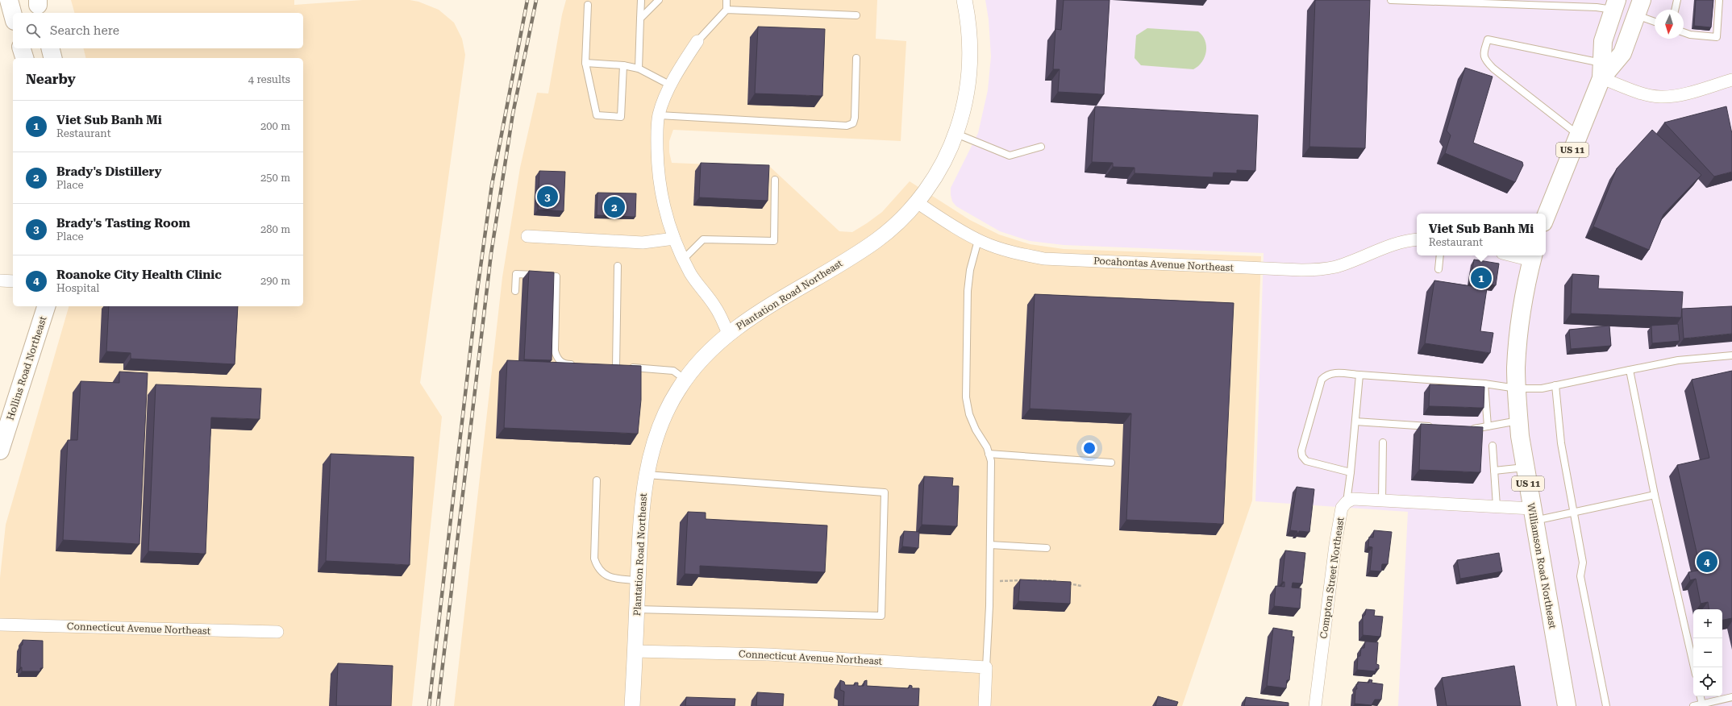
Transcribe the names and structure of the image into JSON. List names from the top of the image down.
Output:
{
  "streets": {
    "main road": ["US 11", "Hollins Road Northeast", "Williamson Road Northeast"],
    "street": [
      "Pocahontas Avenue Northeast",
      "Plantation Road Northeast",
      "Compton Street Northeast",
      "Connecticut Avenue Northeast"
    ]
  },
  "crossings": [
    ["Pocahontas Avenue Northeast", "Plantation Road Northeast"],
    ["Plantation Road Northeast", "Connecticut Avenue Northeast"]
  ],
  "north": "bottom",
  "page": {
    "search": "Search here",
    "heading": ["Nearby", "4 results"],
    "list": [
      {
        "mark": "1",
        "name": "Viet Sub Banh Mi",
        "note": "Restaurant",
        "value": "200 m"
      },
      {
        "mark": "2",
        "name": "Brady's Distillery",
        "note": "Place",
        "value": "250 m"
      },
      {
        "mark": "3",
        "name": "Brady's Tasting Room",
        "note": "Place",
        "value": "280 m"
      },
      {
        "mark": "4",
        "name": "Roanoke City Health Clinic",
        "note": "Hospital",
        "value": "290 m"
      }
    ],
    "pins": [
      "3",
      "2",
      "1",
      "4"
    ],
    "popup": ["Viet Sub Banh Mi", "Restaurant"],
    "map_buttons": ["+", "−"]
  }
}
